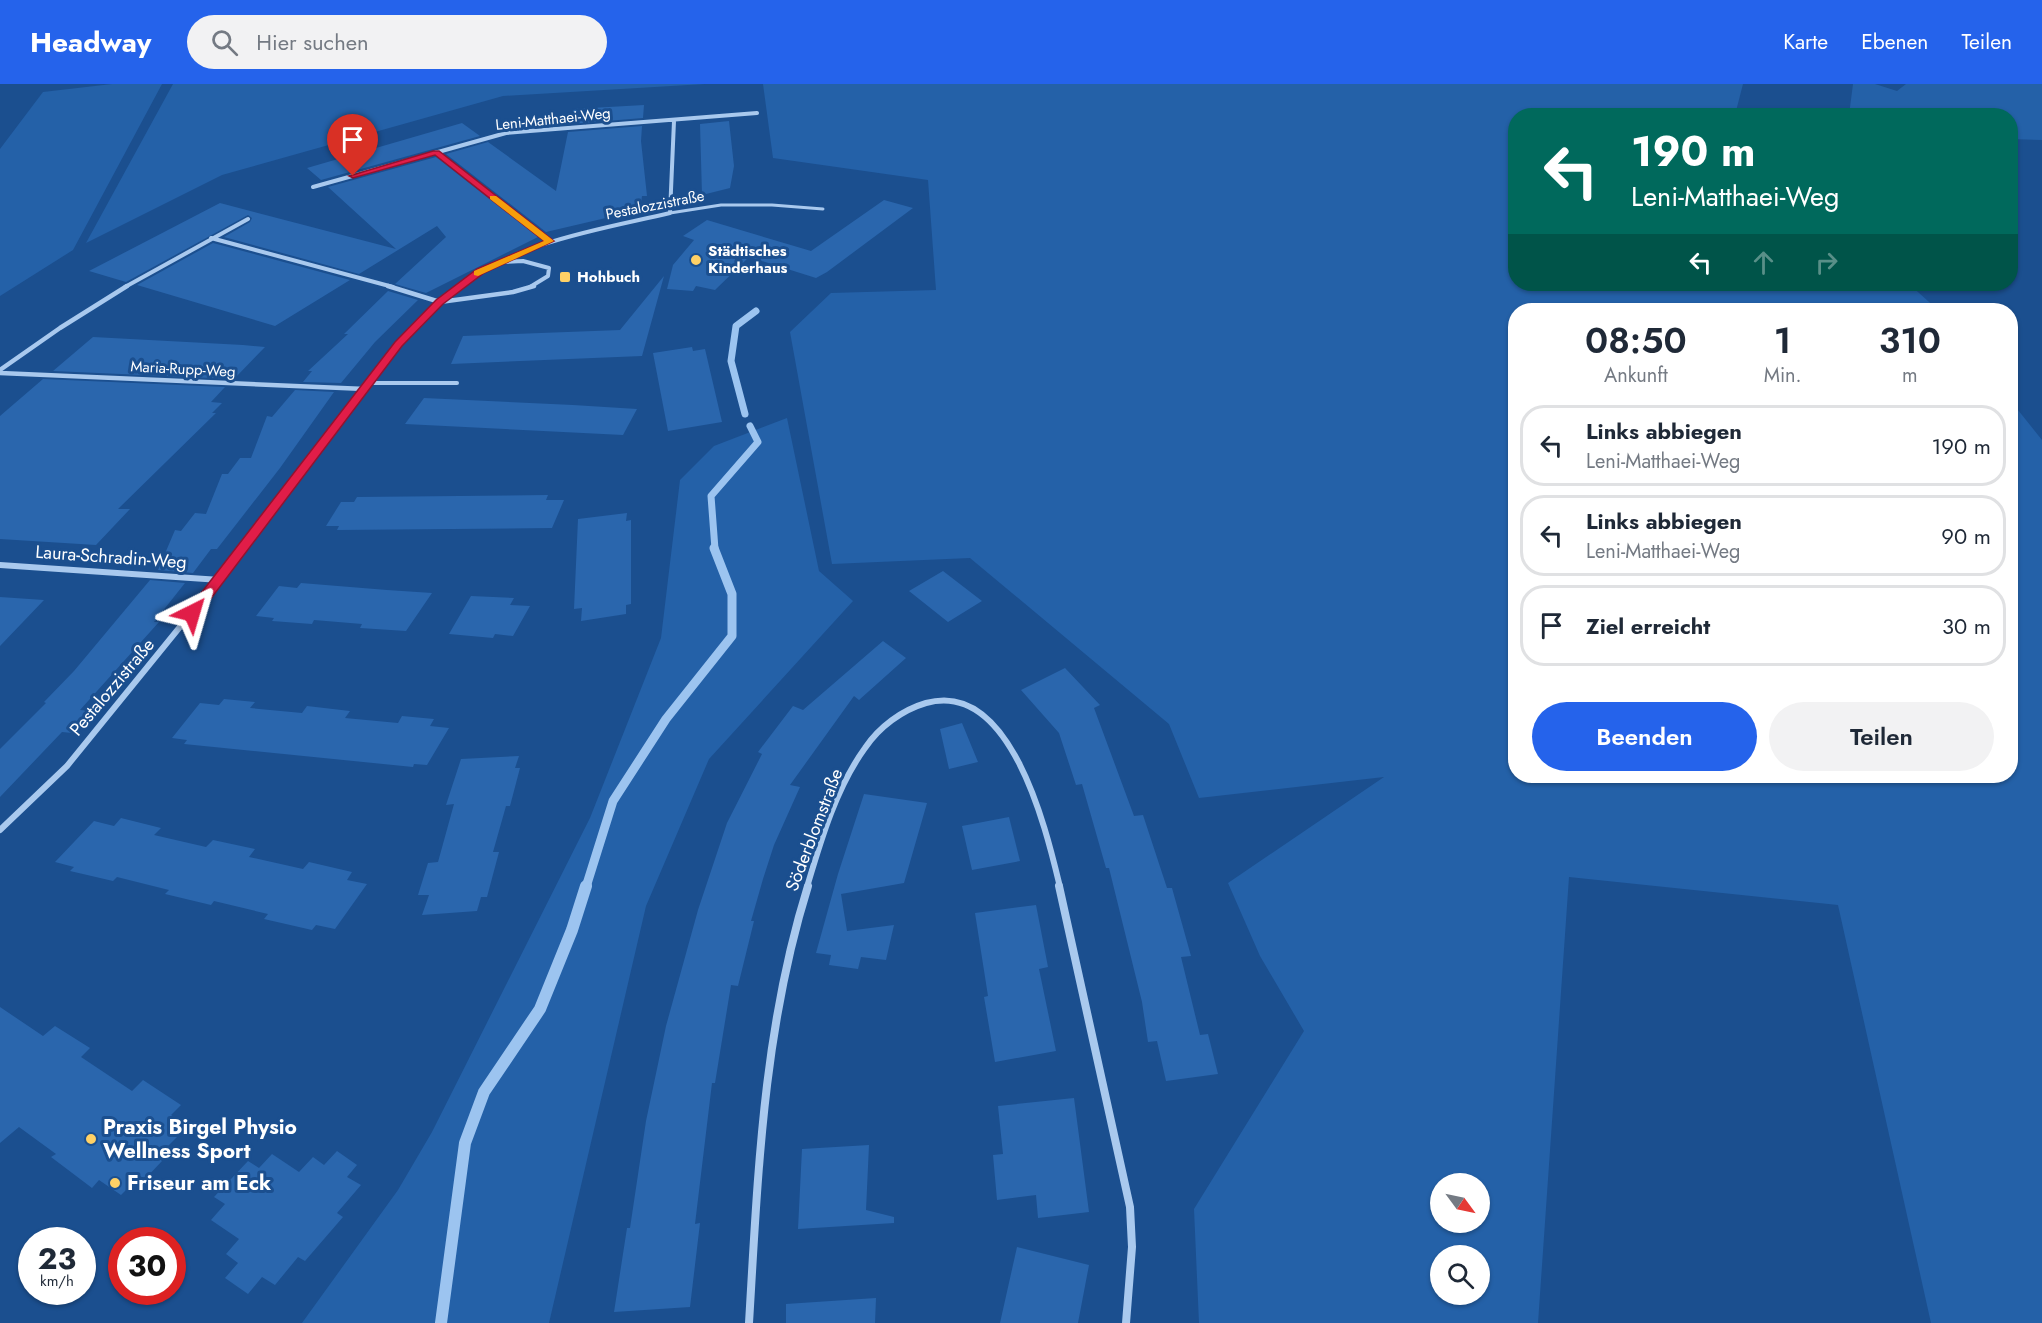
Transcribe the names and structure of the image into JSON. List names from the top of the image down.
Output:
{
  "streets": {
    "street": [
      "Leni-Matthaei-Weg",
      "Pestalozzistraße",
      "Maria-Rupp-Weg",
      "Laura-Schradin-Weg",
      "Söderblomstraße"
    ]
  },
  "crossings": [
    ["Pestalozzistraße", "Maria-Rupp-Weg"],
    ["Pestalozzistraße", "Laura-Schradin-Weg"]
  ],
  "places": {
    "other": ["Städtisches Kinderhaus", "Praxis Birgel Physio Wellness Sport", "Friseur am Eck"],
    "transit": ["Hohbuch"]
  },
  "north": "bottom right",
  "page": {
    "header": "Headway",
    "search": "Hier suchen",
    "nav": ["Karte", "Ebenen", "Teilen"],
    "turn": ["190 m", "Leni-Matthaei-Weg"],
    "eta": [
      "08:50",
      "Ankunft",
      "1",
      "Min.",
      "310",
      "m"
    ],
    "list": [
      {
        "name": "Links abbiegen",
        "note": "Leni-Matthaei-Weg",
        "value": "190 m"
      },
      {
        "name": "Links abbiegen",
        "note": "Leni-Matthaei-Weg",
        "value": "90 m"
      },
      {
        "name": "Ziel erreicht",
        "value": "30 m"
      }
    ],
    "buttons": ["Beenden", "Teilen"],
    "speed": "23 km/h",
    "limit": "30"
  }
}
